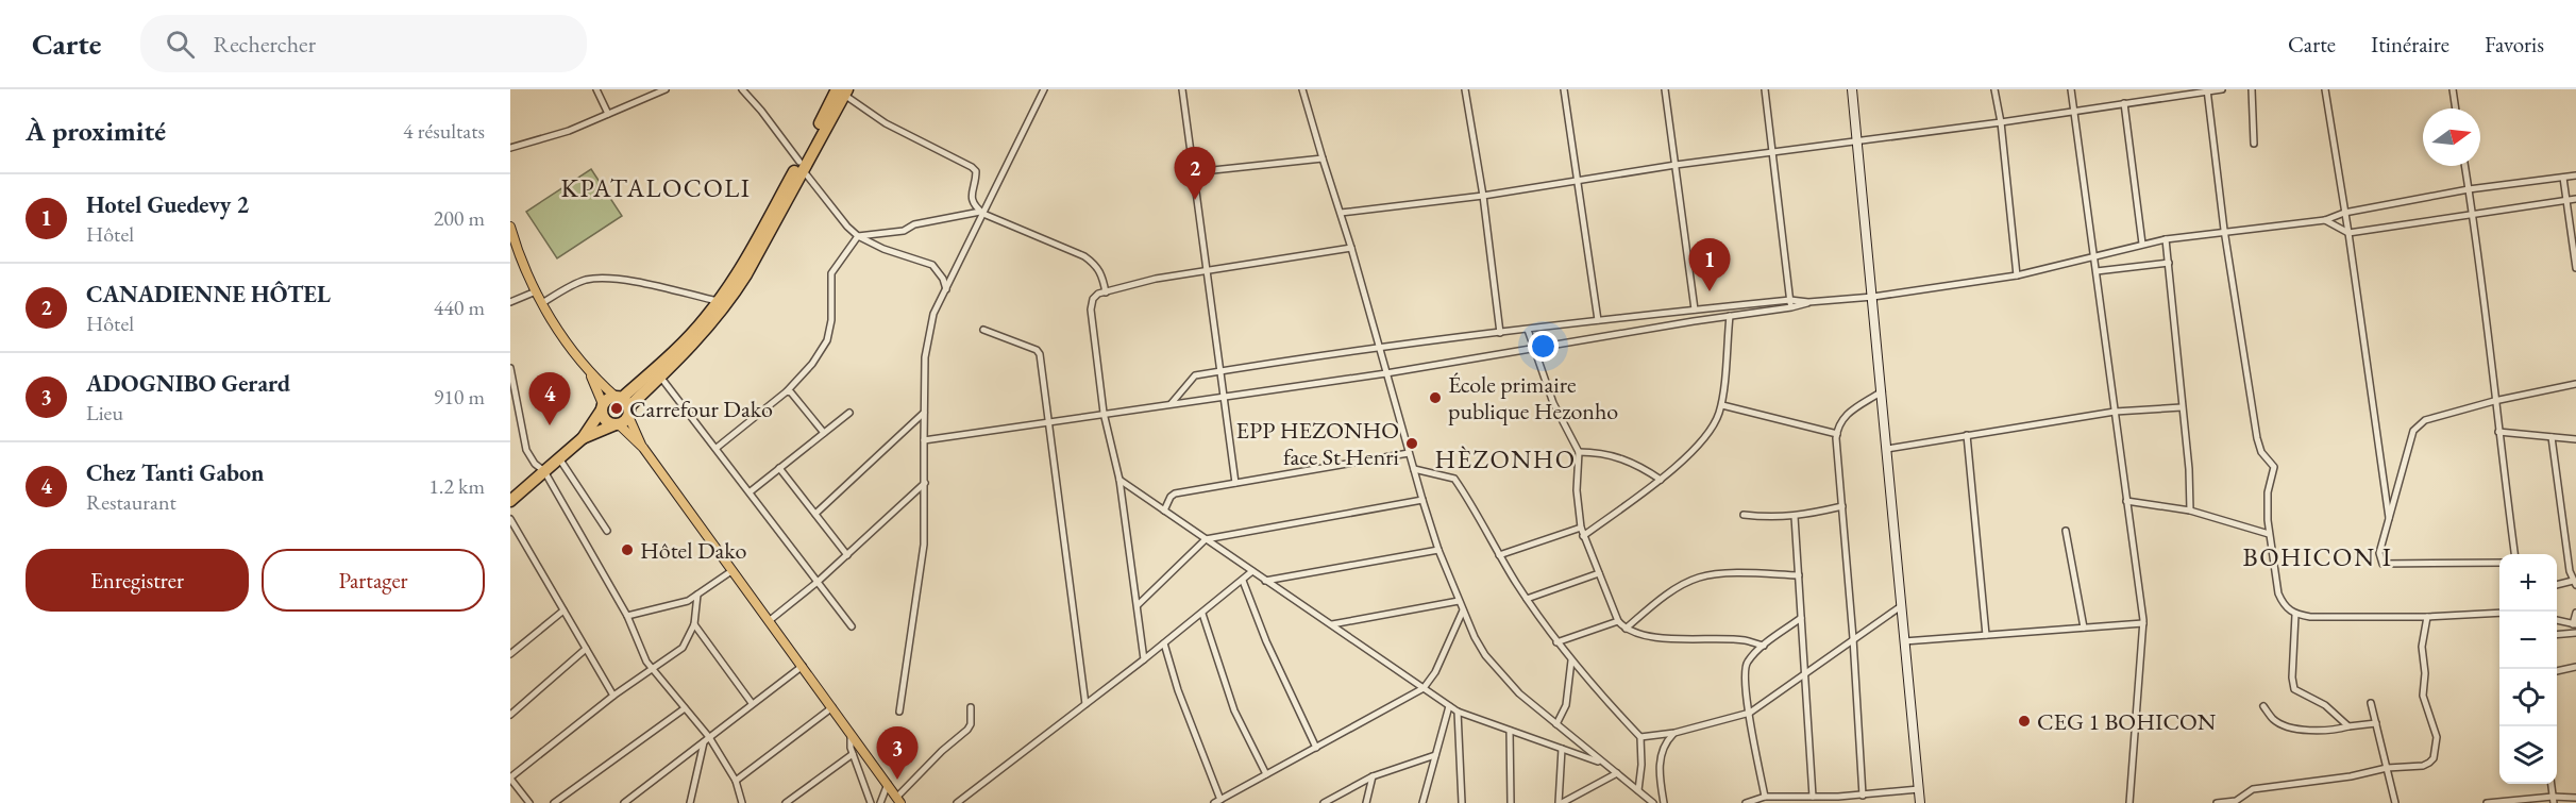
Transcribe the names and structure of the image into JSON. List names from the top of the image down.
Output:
{
  "districts": ["KPATALOCOLI", "HÈZONHO", "BOHICON I"],
  "places": [
    "École primaire publique Hezonho",
    "Carrefour Dako",
    "EPP HEZONHO face St Henri",
    "Hôtel Dako",
    "CEG 1 BOHICON"
  ],
  "north": "right",
  "page": {
    "header": "Carte",
    "search": "Rechercher",
    "nav": ["Carte", "Itinéraire", "Favoris"],
    "heading": ["À proximité", "4 résultats"],
    "pins": [
      "2",
      "1",
      "4",
      "3"
    ],
    "list": [
      {
        "mark": "1",
        "name": "Hotel Guedevy 2",
        "note": "Hôtel",
        "value": "200 m"
      },
      {
        "mark": "2",
        "name": "CANADIENNE HÔTEL",
        "note": "Hôtel",
        "value": "440 m"
      },
      {
        "mark": "3",
        "name": "ADOGNIBO Gerard",
        "note": "Lieu",
        "value": "910 m"
      },
      {
        "mark": "4",
        "name": "Chez Tanti Gabon",
        "note": "Restaurant",
        "value": "1.2 km"
      }
    ],
    "buttons": ["Enregistrer", "Partager"],
    "map_buttons": ["+", "−"]
  }
}
